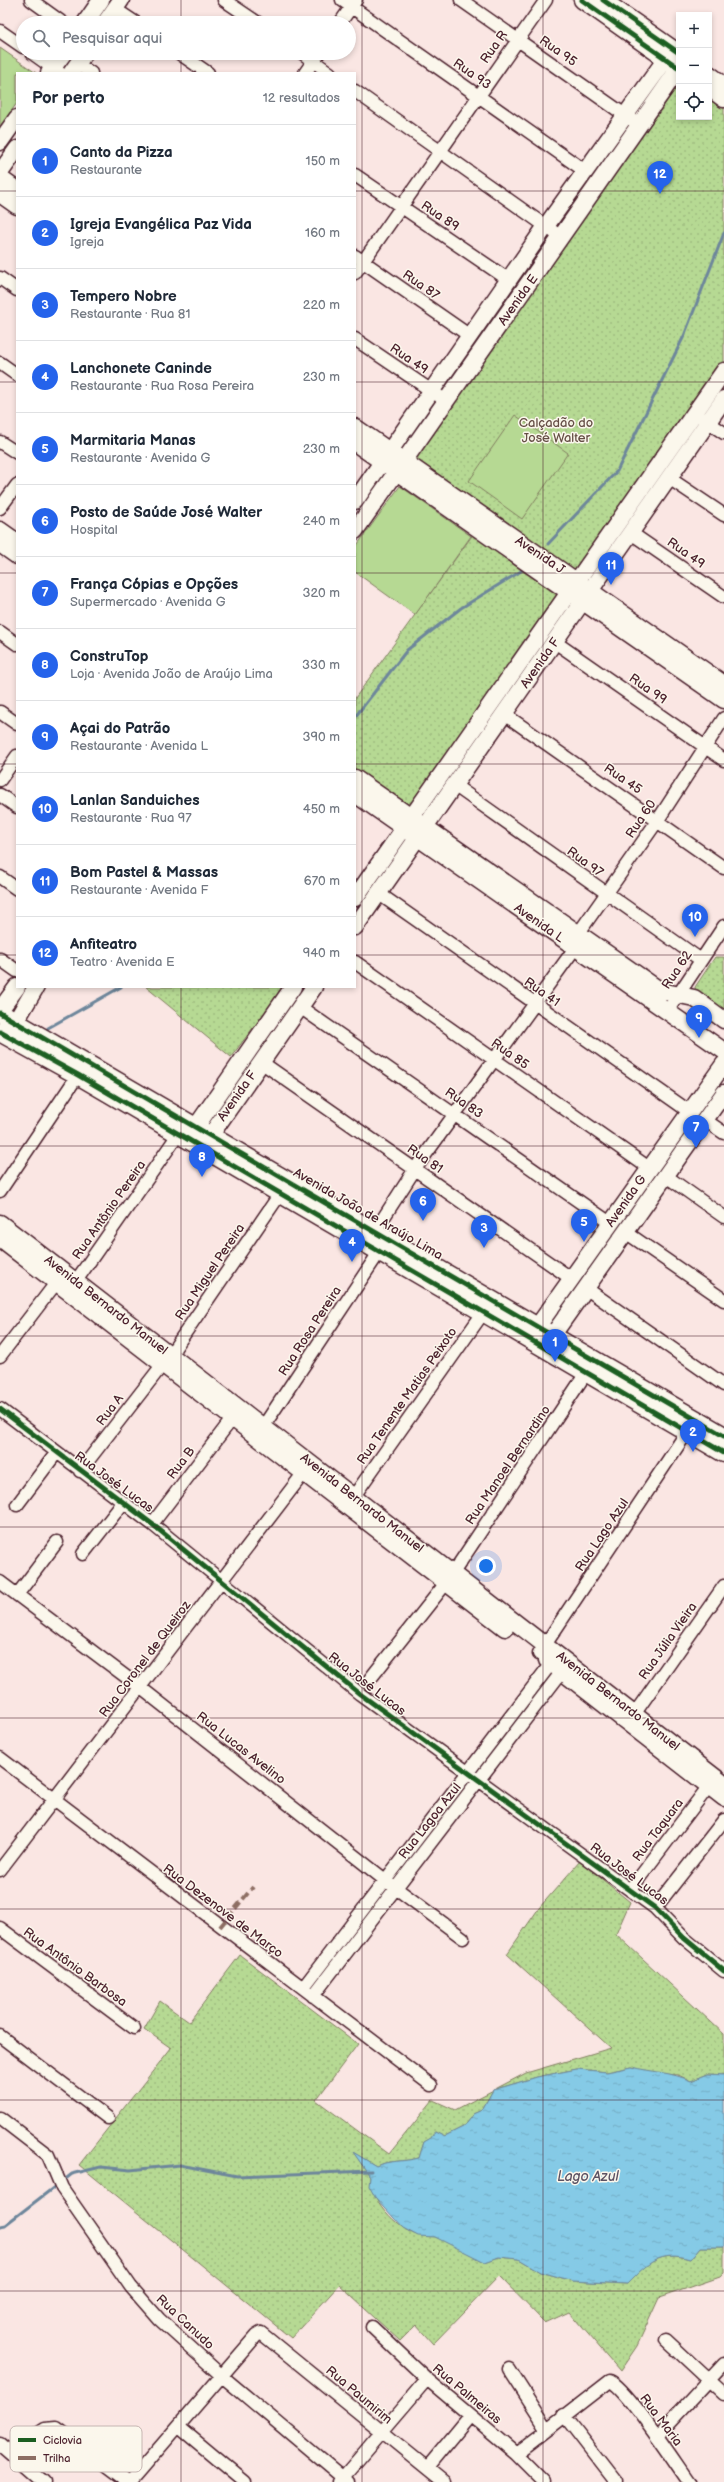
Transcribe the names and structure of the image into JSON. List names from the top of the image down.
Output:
{
  "streets": {
    "main road": ["Avenida João de Araújo Lima"],
    "street": [
      "Rua R",
      "Rua 95",
      "Rua 93",
      "Rua 89",
      "Rua 87",
      "Avenida E",
      "Rua 49",
      "Avenida J",
      "Avenida F",
      "Rua 99",
      "Rua 45",
      "Rua 60",
      "Rua 97",
      "Avenida L",
      "Rua 62",
      "Rua 41",
      "Rua 85",
      "Rua 83",
      "Rua 81",
      "Avenida G",
      "Rua Antônio Pereira",
      "Rua Miguel Pereira",
      "Avenida Bernardo Manuel",
      "Rua Rosa Pereira",
      "Rua Tenente Matias Peixoto",
      "Rua A",
      "Rua B",
      "Rua Manoel Bernardino",
      "Rua José Lucas",
      "Rua Lago Azul",
      "Rua Júlia Vieira",
      "Rua Coronel de Queiroz",
      "Rua Lucas Avelino",
      "Rua Lagoa Azul",
      "Rua Taquara",
      "Rua Dezenove de Março",
      "Rua Antônio Barbosa",
      "Rua Canudo",
      "Rua Palmeiras",
      "Rua Paumirim",
      "Rua Maria"
    ]
  },
  "crossings": [
    ["Rua R", "Rua 95"],
    ["Rua R", "Rua 93"],
    ["Rua R", "Rua 89"],
    ["Rua R", "Rua 87"],
    ["Rua 95", "Avenida E"],
    ["Rua 93", "Avenida E"],
    ["Rua 89", "Avenida E"],
    ["Rua 87", "Avenida E"],
    ["Avenida E", "Rua 49"],
    ["Avenida E", "Avenida J"],
    ["Rua 49", "Avenida F"],
    ["Avenida J", "Avenida F"],
    ["Avenida F", "Rua 99"],
    ["Avenida F", "Rua 45"],
    ["Avenida F", "Rua 97"],
    ["Avenida F", "Avenida L"],
    ["Avenida F", "Rua 41"],
    ["Avenida F", "Rua 83"],
    ["Avenida F", "Rua 81"],
    ["Avenida F", "Rua Antônio Pereira"],
    ["Avenida F", "Avenida João de Araújo Lima"],
    ["Rua 99", "Rua 60"],
    ["Rua 45", "Rua 60"],
    ["Rua 60", "Rua 97"],
    ["Rua 60", "Avenida L"],
    ["Rua 60", "Rua 41"],
    ["Rua 60", "Rua 85"],
    ["Rua 60", "Rua 83"],
    ["Rua 60", "Rua 81"],
    ["Rua 60", "Avenida João de Araújo Lima"],
    ["Rua 97", "Rua 62"],
    ["Avenida L", "Rua 62"],
    ["Rua 41", "Avenida G"],
    ["Rua 85", "Avenida G"],
    ["Rua 83", "Avenida G"],
    ["Rua 81", "Avenida G"],
    ["Avenida G", "Avenida João de Araújo Lima"],
    ["Rua Antônio Pereira", "Avenida João de Araújo Lima"],
    ["Rua Antônio Pereira", "Avenida Bernardo Manuel"],
    ["Avenida João de Araújo Lima", "Rua Miguel Pereira"],
    ["Avenida João de Araújo Lima", "Rua Rosa Pereira"],
    ["Avenida João de Araújo Lima", "Rua Tenente Matias Peixoto"],
    ["Avenida João de Araújo Lima", "Rua Manoel Bernardino"],
    ["Avenida João de Araújo Lima", "Rua Lago Azul"],
    ["Rua Miguel Pereira", "Avenida Bernardo Manuel"],
    ["Rua Miguel Pereira", "Rua A"],
    ["Avenida Bernardo Manuel", "Rua Rosa Pereira"],
    ["Avenida Bernardo Manuel", "Rua Tenente Matias Peixoto"],
    ["Avenida Bernardo Manuel", "Rua A"],
    ["Avenida Bernardo Manuel", "Rua B"],
    ["Avenida Bernardo Manuel", "Rua Manoel Bernardino"],
    ["Avenida Bernardo Manuel", "Rua Lago Azul"],
    ["Avenida Bernardo Manuel", "Rua Júlia Vieira"],
    ["Avenida Bernardo Manuel", "Rua Coronel de Queiroz"],
    ["Avenida Bernardo Manuel", "Rua Lagoa Azul"],
    ["Avenida Bernardo Manuel", "Rua Taquara"],
    ["Rua A", "Rua José Lucas"],
    ["Rua B", "Rua José Lucas"],
    ["Rua José Lucas", "Rua Coronel de Queiroz"],
    ["Rua José Lucas", "Rua Lagoa Azul"],
    ["Rua José Lucas", "Rua Taquara"],
    ["Rua Coronel de Queiroz", "Rua Lucas Avelino"],
    ["Rua Coronel de Queiroz", "Rua Dezenove de Março"],
    ["Rua Lucas Avelino", "Rua Lagoa Azul"],
    ["Rua Lagoa Azul", "Rua Dezenove de Março"],
    ["Rua Canudo", "Rua Paumirim"]
  ],
  "water": ["Lago Azul"],
  "parks": ["Calçadão do José Walter"],
  "legend": ["Ciclovia", "Trilha"],
  "page": {
    "map_buttons": ["+", "−"],
    "search": "Pesquisar aqui",
    "heading": ["Por perto", "12 resultados"],
    "list": [
      {
        "mark": "1",
        "name": "Canto da Pizza",
        "note": "Restaurante",
        "value": "150 m"
      },
      {
        "mark": "2",
        "name": "Igreja Evangélica Paz Vida",
        "note": "Igreja",
        "value": "160 m"
      },
      {
        "mark": "3",
        "name": "Tempero Nobre",
        "note": "Restaurante · Rua 81",
        "value": "220 m"
      },
      {
        "mark": "4",
        "name": "Lanchonete Caninde",
        "note": "Restaurante · Rua Rosa Pereira",
        "value": "230 m"
      },
      {
        "mark": "5",
        "name": "Marmitaria Manas",
        "note": "Restaurante · Avenida G",
        "value": "230 m"
      },
      {
        "mark": "6",
        "name": "Posto de Saúde José Walter",
        "note": "Hospital",
        "value": "240 m"
      },
      {
        "mark": "7",
        "name": "França Cópias e Opções",
        "note": "Supermercado · Avenida G",
        "value": "320 m"
      },
      {
        "mark": "8",
        "name": "ConstruTop",
        "note": "Loja · Avenida João de Araújo Lima",
        "value": "330 m"
      },
      {
        "mark": "9",
        "name": "Açai do Patrão",
        "note": "Restaurante · Avenida L",
        "value": "390 m"
      },
      {
        "mark": "10",
        "name": "Lanlan Sanduiches",
        "note": "Restaurante · Rua 97",
        "value": "450 m"
      },
      {
        "mark": "11",
        "name": "Bom Pastel & Massas",
        "note": "Restaurante · Avenida F",
        "value": "670 m"
      },
      {
        "mark": "12",
        "name": "Anfiteatro",
        "note": "Teatro · Avenida E",
        "value": "940 m"
      }
    ],
    "pins": [
      "12",
      "11",
      "10",
      "9",
      "7",
      "8",
      "6",
      "5",
      "3",
      "4",
      "1",
      "2"
    ]
  }
}
